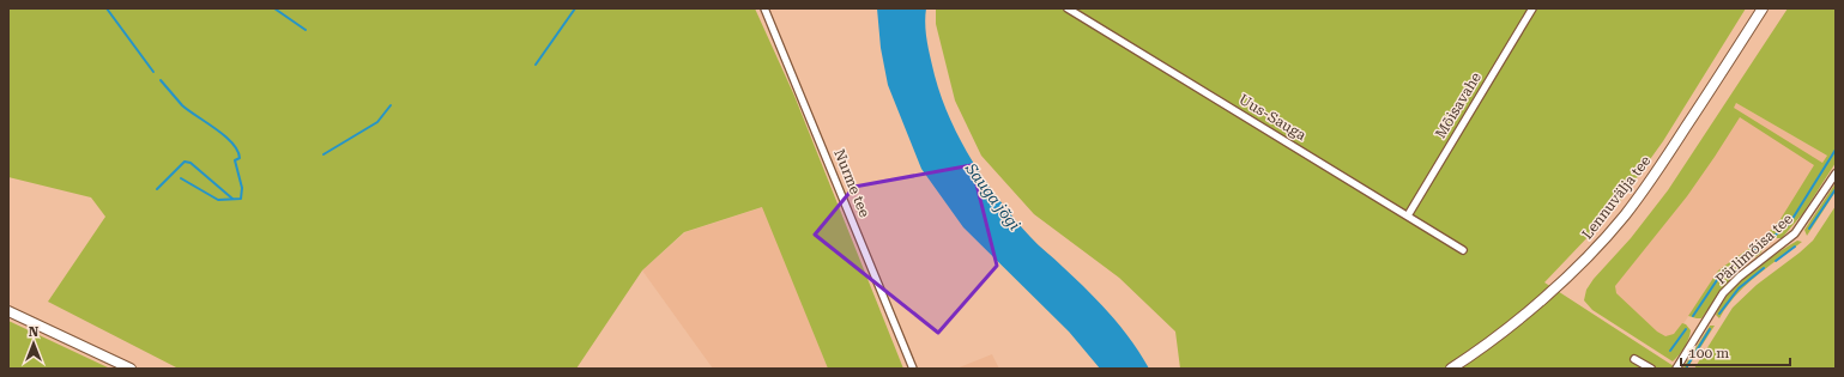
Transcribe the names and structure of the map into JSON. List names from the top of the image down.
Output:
{
  "streets": {
    "main road": ["Lennuvälja tee"],
    "street": [
      "Mõisavahe",
      "Uus-Sauga",
      "Nurme tee",
      "Pärlimõisa tee"
    ]
  },
  "crossings": [
    ["Mõisavahe", "Uus-Sauga"]
  ],
  "water": ["Sauga jõgi"],
  "scale_bar": "100 m",
  "north": "top"
}
